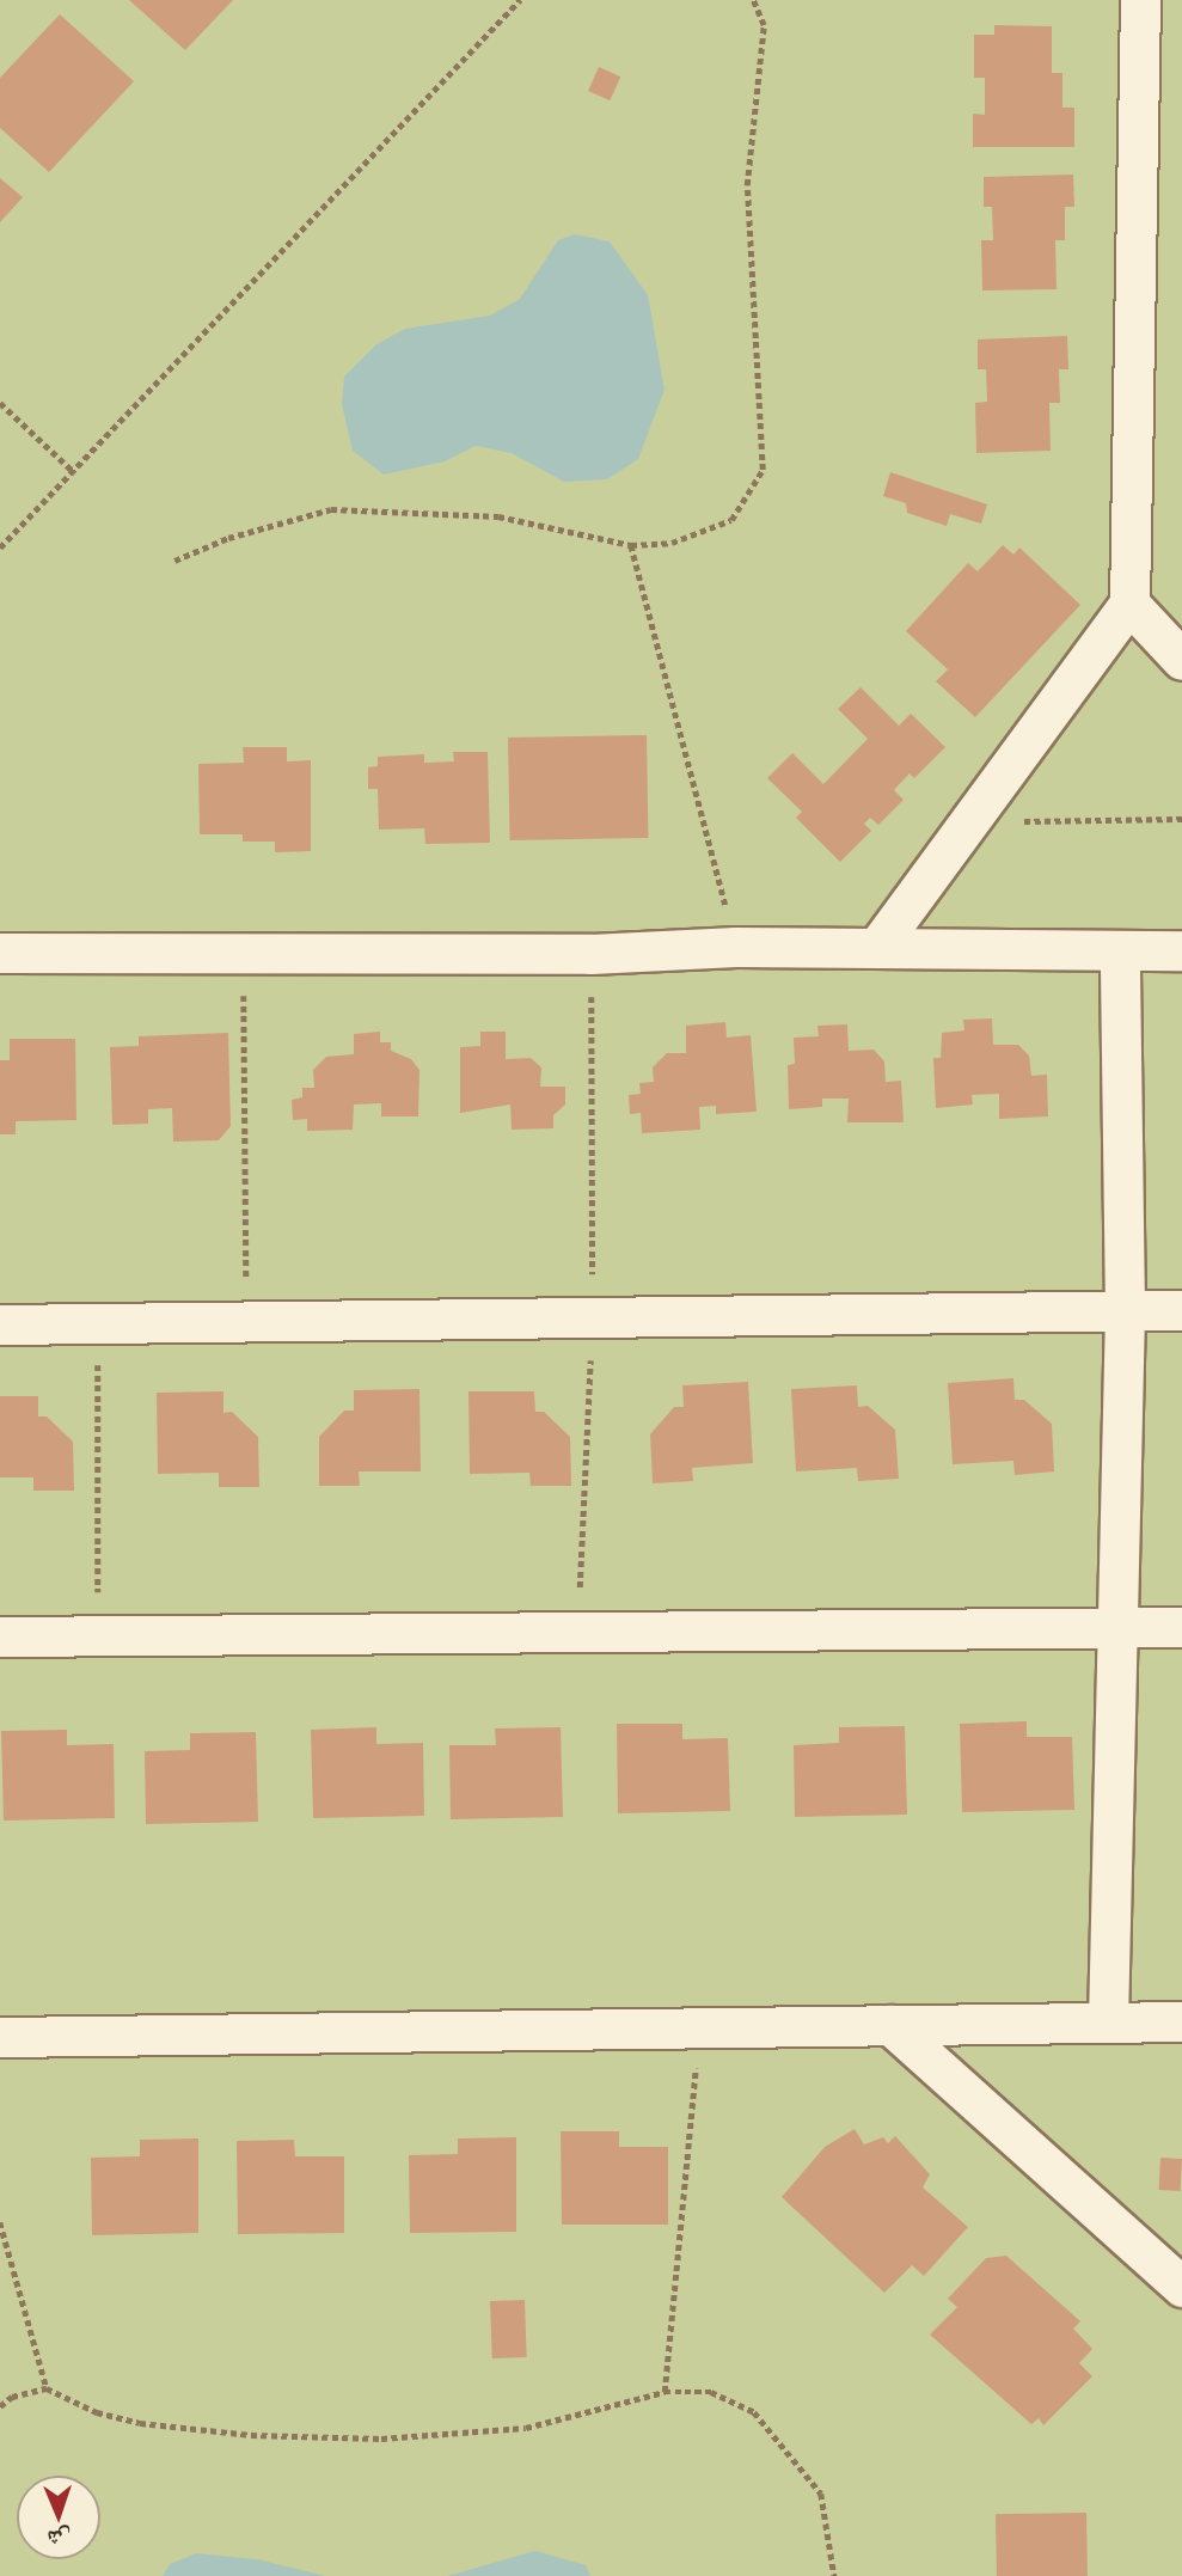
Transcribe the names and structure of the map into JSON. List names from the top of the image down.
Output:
{
  "north": "bottom"
}
